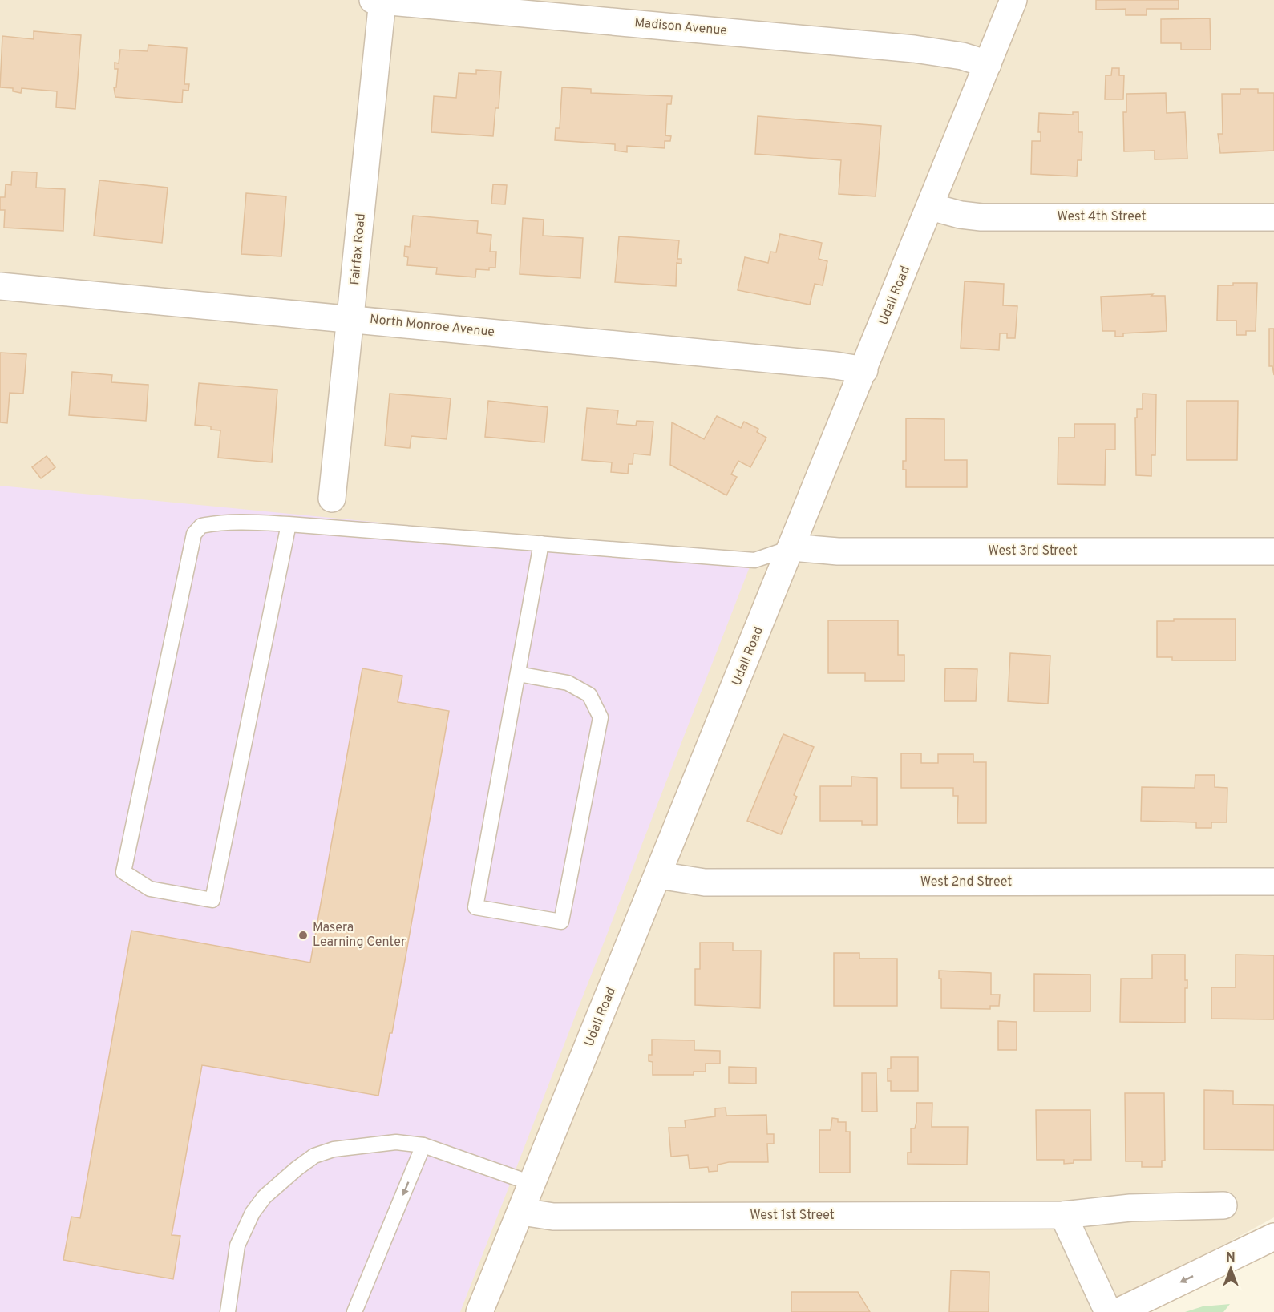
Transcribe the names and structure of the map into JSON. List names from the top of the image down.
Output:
{
  "streets": {
    "street": [
      "Madison Avenue",
      "West 4th Street",
      "Fairfax Road",
      "Udall Road",
      "North Monroe Avenue",
      "West 3rd Street",
      "West 2nd Street",
      "West 1st Street"
    ]
  },
  "crossings": [
    ["Madison Avenue", "Fairfax Road"],
    ["Madison Avenue", "Udall Road"],
    ["West 4th Street", "Udall Road"],
    ["Fairfax Road", "North Monroe Avenue"],
    ["Udall Road", "North Monroe Avenue"],
    ["Udall Road", "West 3rd Street"],
    ["Udall Road", "West 2nd Street"],
    ["Udall Road", "West 1st Street"]
  ],
  "places": ["Masera Learning Center"],
  "north": "top"
}
